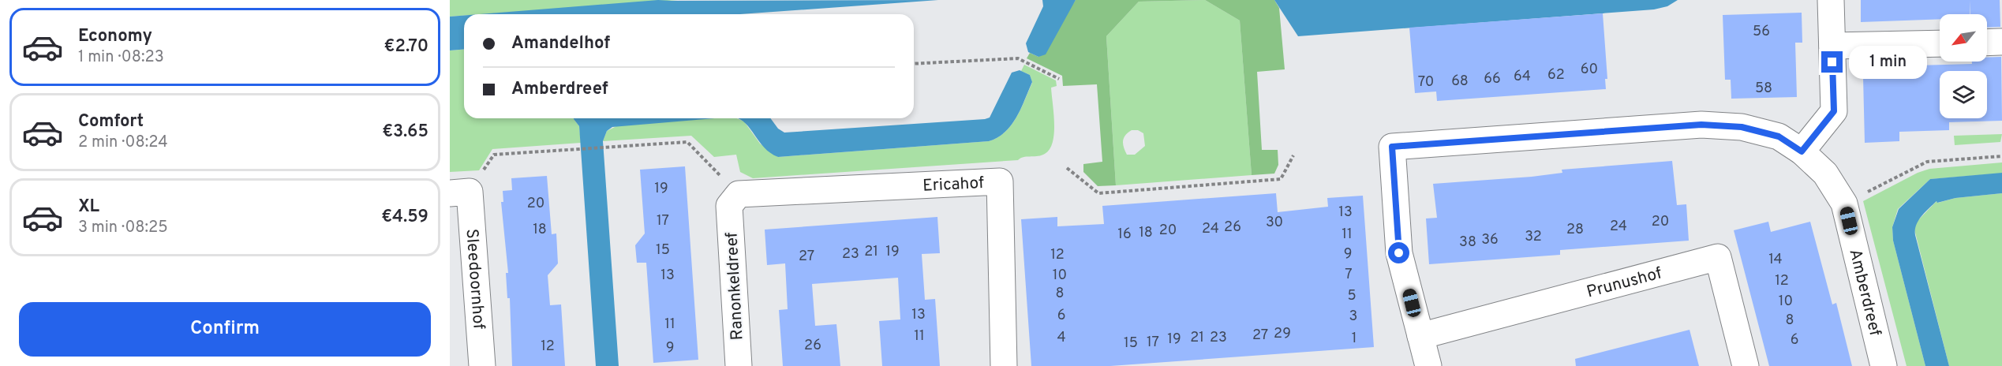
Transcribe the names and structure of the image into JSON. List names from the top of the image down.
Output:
{
  "streets": {
    "street": [
      "Ericahof",
      "Sleedoornhof",
      "Prunushof",
      "Ranonkeldreef",
      "Amberdreef"
    ]
  },
  "crossings": [
    ["Ericahof", "Ranonkeldreef"],
    ["Prunushof", "Amberdreef"]
  ],
  "house_numbers": [
    "56",
    "60",
    "62",
    "64",
    "66",
    "68",
    "70",
    "58",
    "19",
    "20",
    "13",
    "17",
    "20",
    "30",
    "24",
    "26",
    "24",
    "18",
    "28",
    "20",
    "18",
    "16",
    "11",
    "32",
    "36",
    "38",
    "15",
    "21",
    "19",
    "23",
    "9",
    "12",
    "27",
    "14",
    "7",
    "13",
    "10",
    "12",
    "8",
    "5",
    "10",
    "13",
    "6",
    "3",
    "8",
    "11",
    "29",
    "27",
    "11",
    "4",
    "21",
    "23",
    "1",
    "19",
    "6",
    "17",
    "15",
    "26",
    "12",
    "9"
  ],
  "north": "bottom left",
  "page": {
    "list": [
      {
        "name": "Economy",
        "note": "1 min · 08:23",
        "value": "€2.70"
      },
      {
        "name": "Comfort",
        "note": "2 min · 08:24",
        "value": "€3.65"
      },
      {
        "name": "XL",
        "note": "3 min · 08:25",
        "value": "€4.59"
      }
    ],
    "banner": ["Amandelhof", "Amberdreef"],
    "bubble": "1 min",
    "buttons": "Confirm"
  }
}
